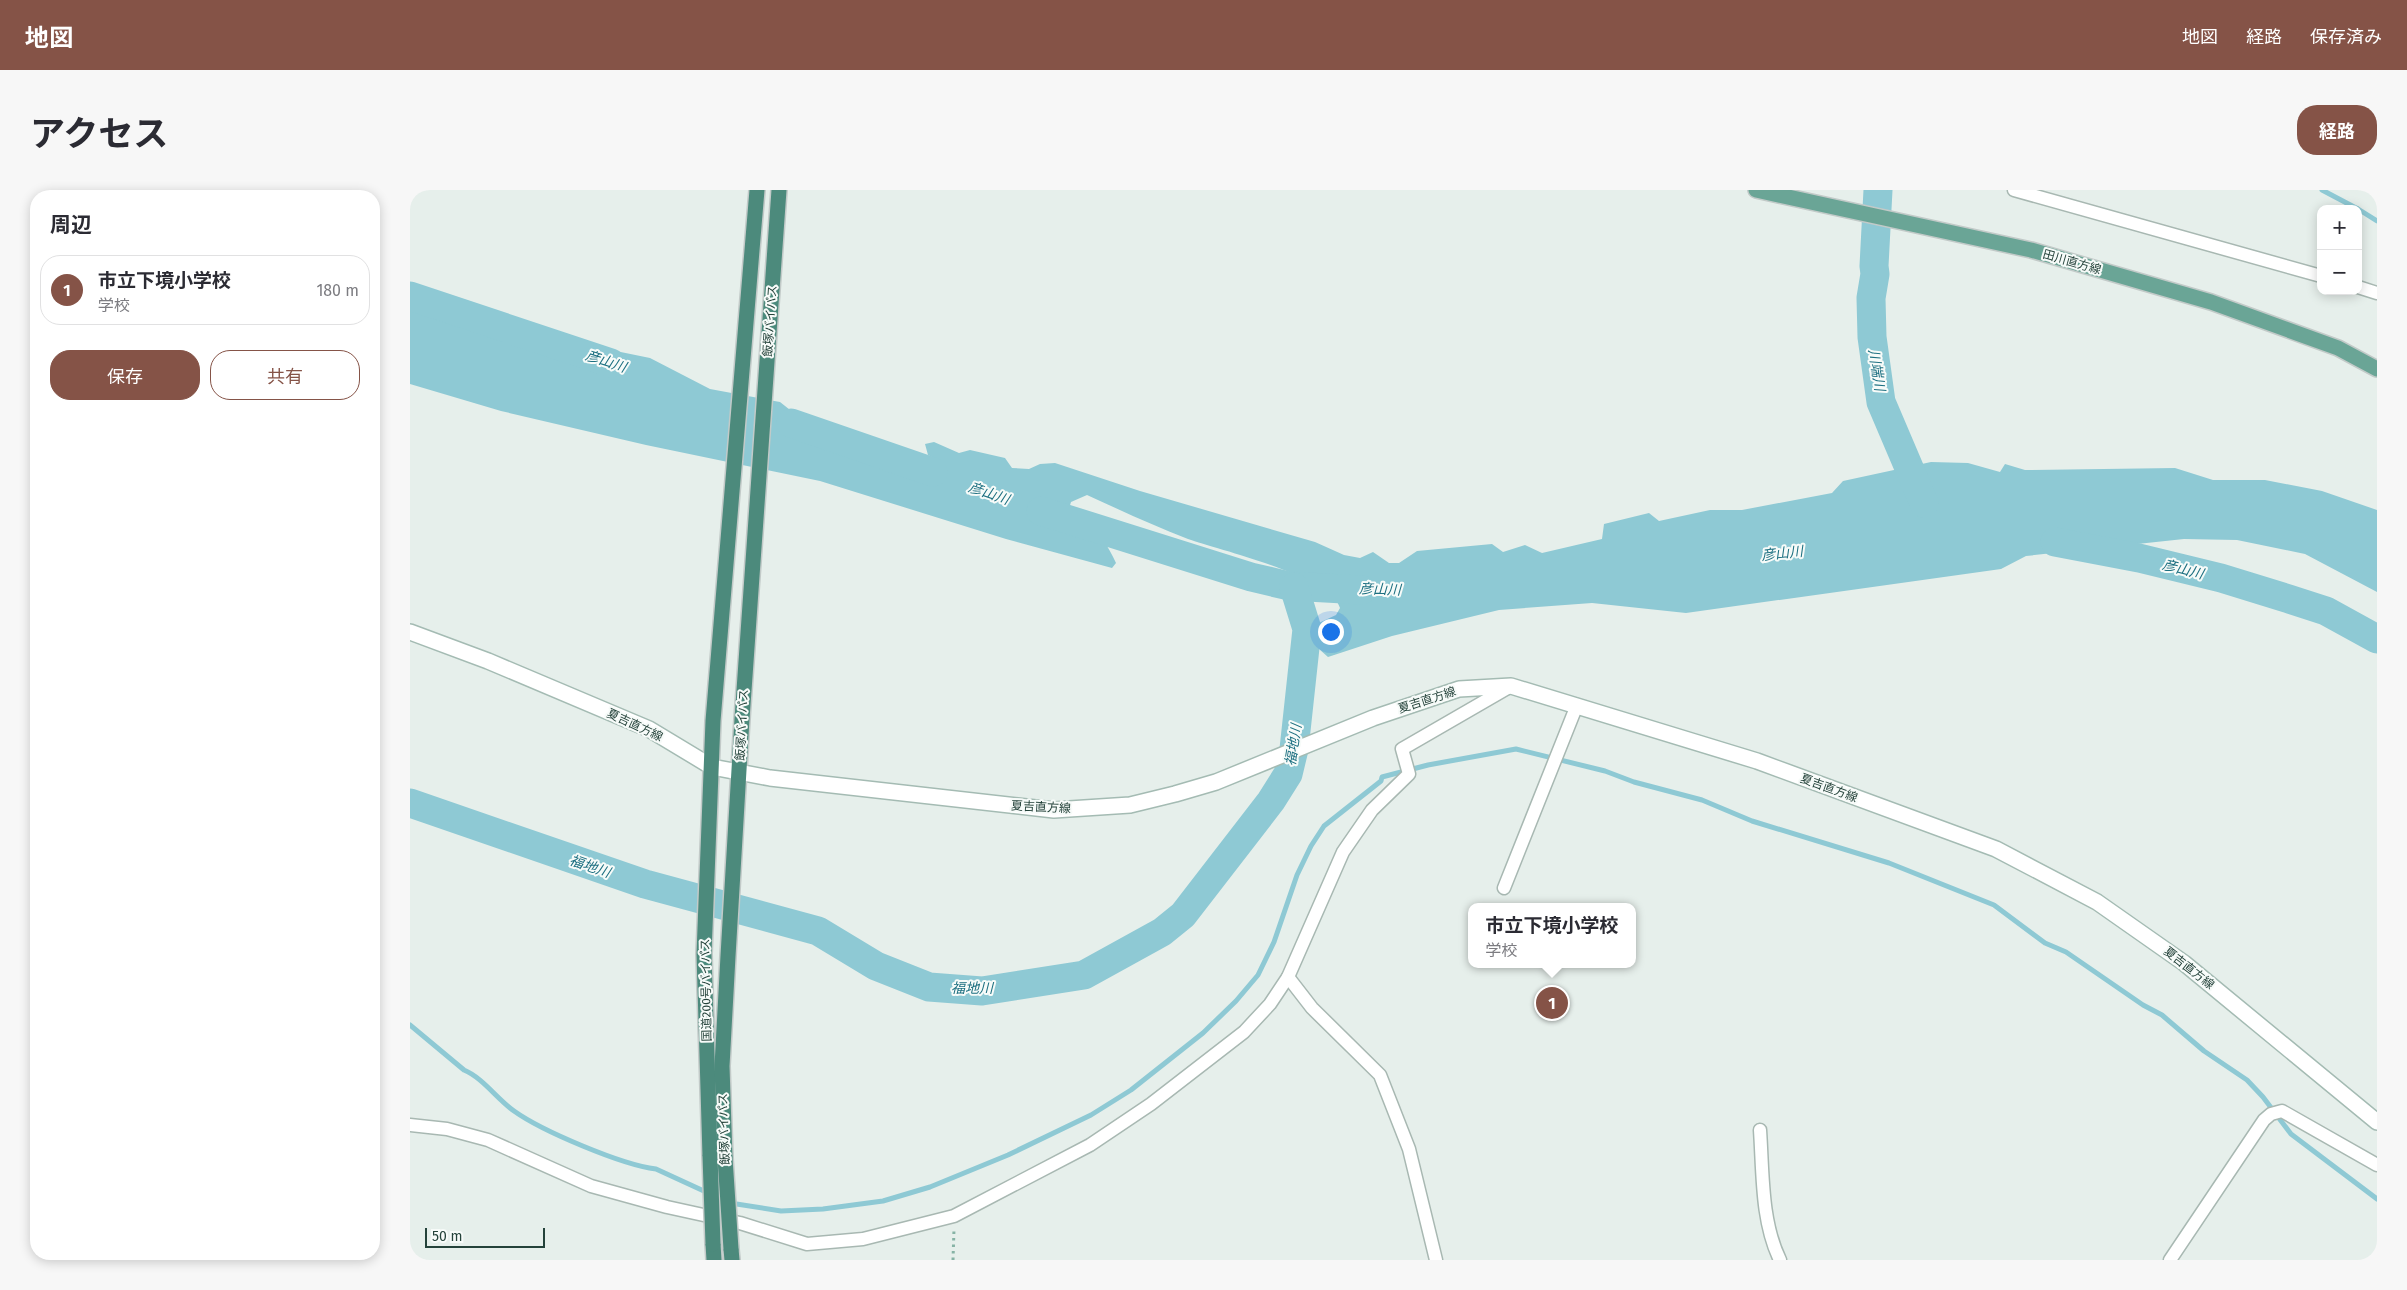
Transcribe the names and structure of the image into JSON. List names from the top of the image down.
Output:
{
  "streets": {
    "highway": ["飯塚バイパス", "国道200号バイパス"],
    "main road": ["田川直方線", "夏吉直方線"]
  },
  "crossings": [
    ["飯塚バイパス", "夏吉直方線"],
    ["夏吉直方線", "国道200号バイパス"]
  ],
  "water": ["彦山川", "川端川", "福地川"],
  "scale_bar": "50 m",
  "page": {
    "header": "地図",
    "nav": ["地図", "経路", "保存済み"],
    "title": "アクセス",
    "buttons": [
      "経路",
      ["保存", "共有"]
    ],
    "heading": "周辺",
    "map_buttons": ["+", "−"],
    "list": [
      {
        "mark": "1",
        "name": "市立下境小学校",
        "note": "学校",
        "value": "180 m"
      }
    ],
    "popup": ["市立下境小学校", "学校"],
    "pins": "1",
    "scale": "50 m"
  }
}
